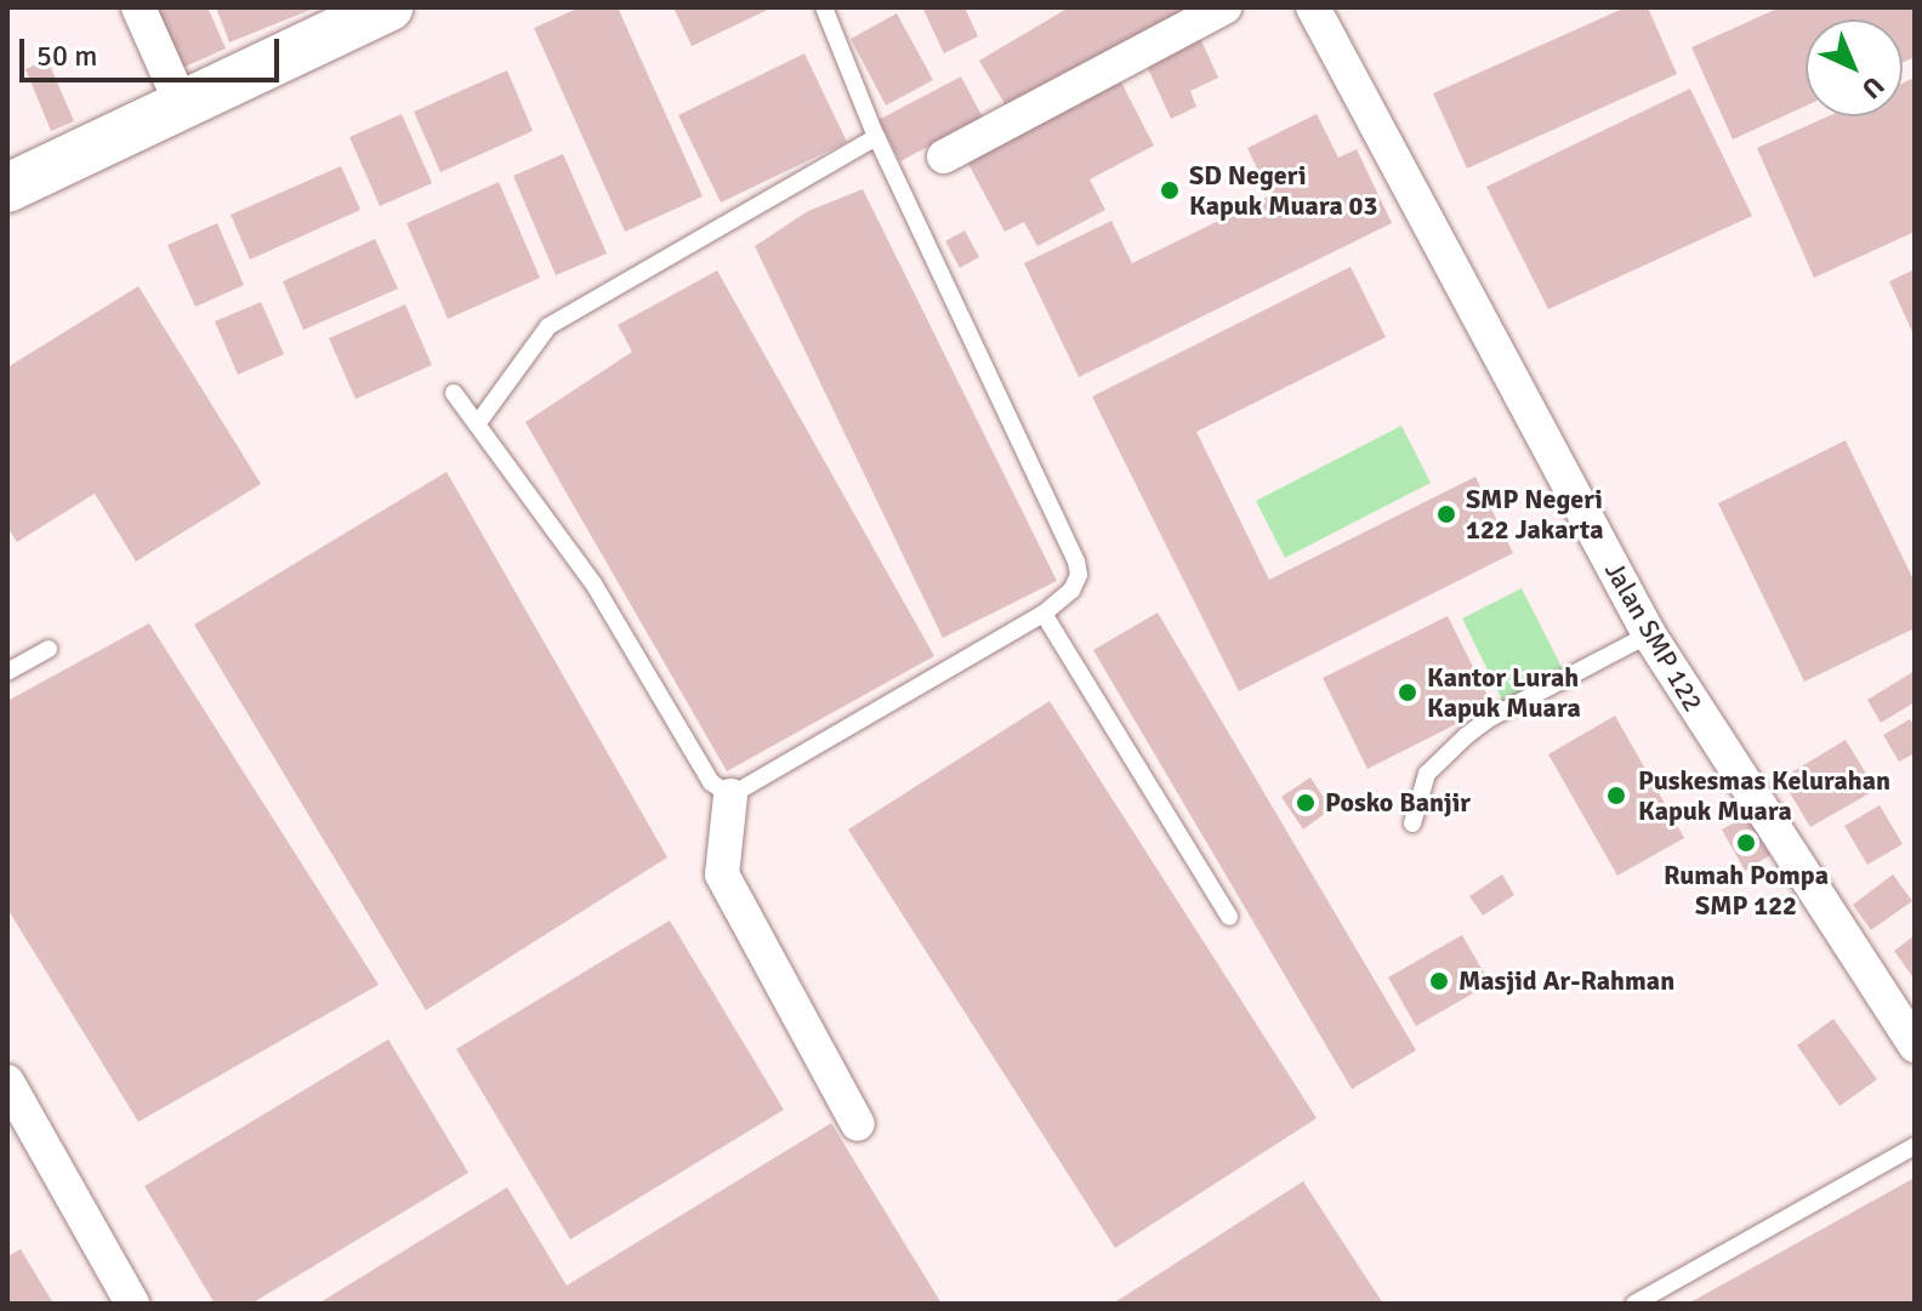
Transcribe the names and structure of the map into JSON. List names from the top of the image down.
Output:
{
  "streets": {
    "street": ["Jalan SMP 122"]
  },
  "places": [
    "SD Negeri Kapuk Muara 03",
    "SMP Negeri 122 Jakarta",
    "Kantor Lurah Kapuk Muara",
    "Puskesmas Kelurahan Kapuk Muara",
    "Posko Banjir",
    "Rumah Pompa SMP 122",
    "Masjid Ar-Rahman"
  ],
  "scale_bar": "50 m",
  "north": "bottom right"
}
